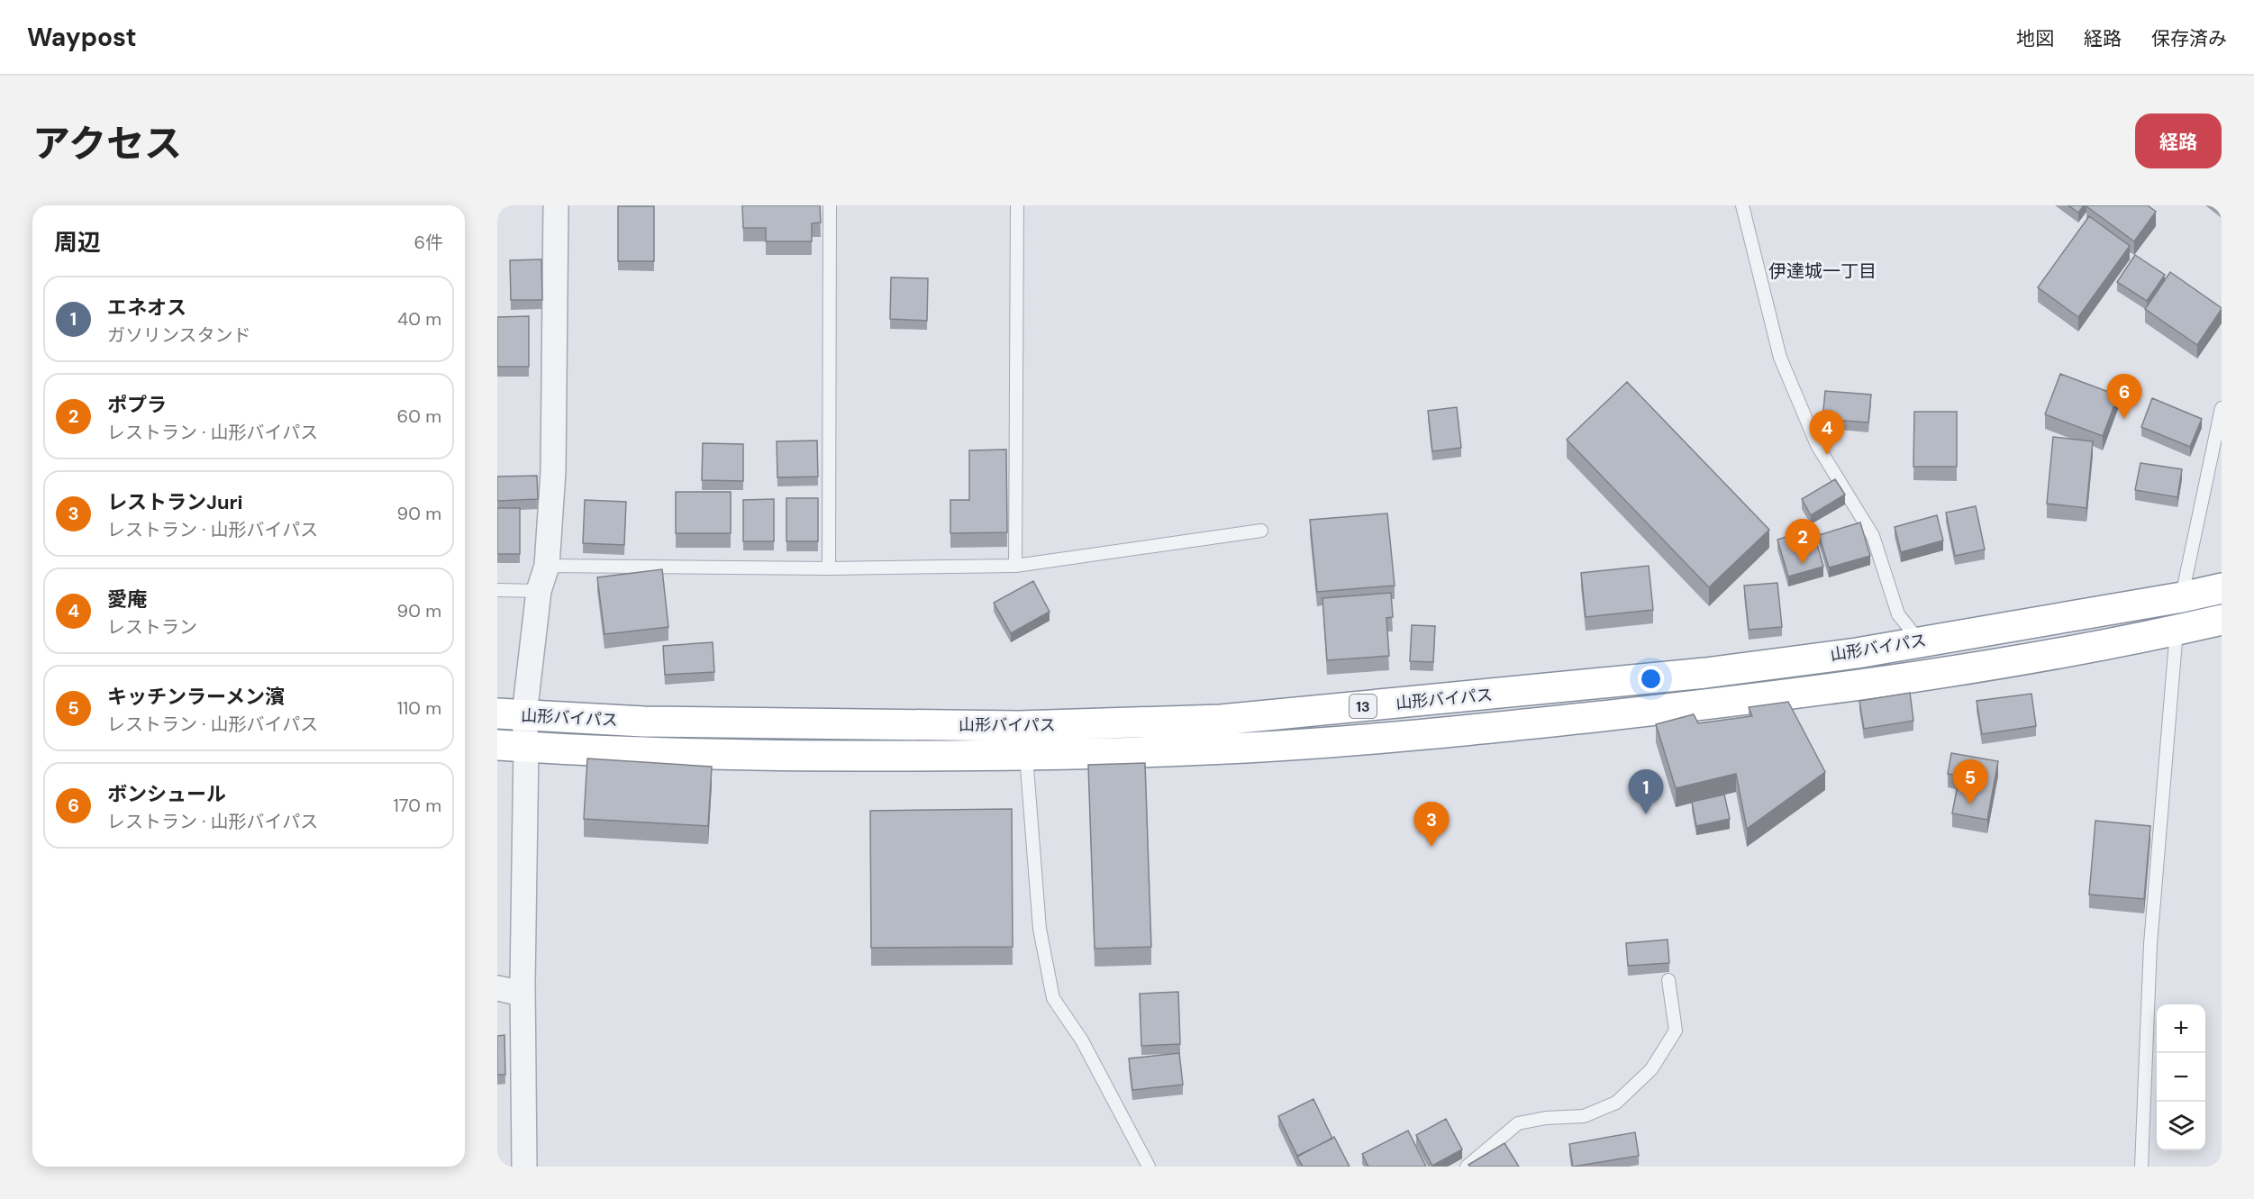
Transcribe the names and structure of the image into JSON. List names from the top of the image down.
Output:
{
  "streets": {
    "highway": ["山形バイパス", "13"]
  },
  "districts": ["伊達城一丁目"],
  "page": {
    "header": "Waypost",
    "nav": ["地図", "経路", "保存済み"],
    "title": "アクセス",
    "buttons": "経路",
    "heading": ["周辺", "6件"],
    "list": [
      {
        "mark": "1",
        "name": "エネオス",
        "note": "ガソリンスタンド",
        "value": "40 m"
      },
      {
        "mark": "2",
        "name": "ポプラ",
        "note": "レストラン · 山形バイパス",
        "value": "60 m"
      },
      {
        "mark": "3",
        "name": "レストランJuri",
        "note": "レストラン · 山形バイパス",
        "value": "90 m"
      },
      {
        "mark": "4",
        "name": "愛庵",
        "note": "レストラン",
        "value": "90 m"
      },
      {
        "mark": "5",
        "name": "キッチンラーメン濱",
        "note": "レストラン · 山形バイパス",
        "value": "110 m"
      },
      {
        "mark": "6",
        "name": "ボンシュール",
        "note": "レストラン · 山形バイパス",
        "value": "170 m"
      }
    ],
    "pins": [
      "6",
      "4",
      "2",
      "5",
      "1",
      "3"
    ],
    "map_buttons": ["+", "−"]
  }
}
